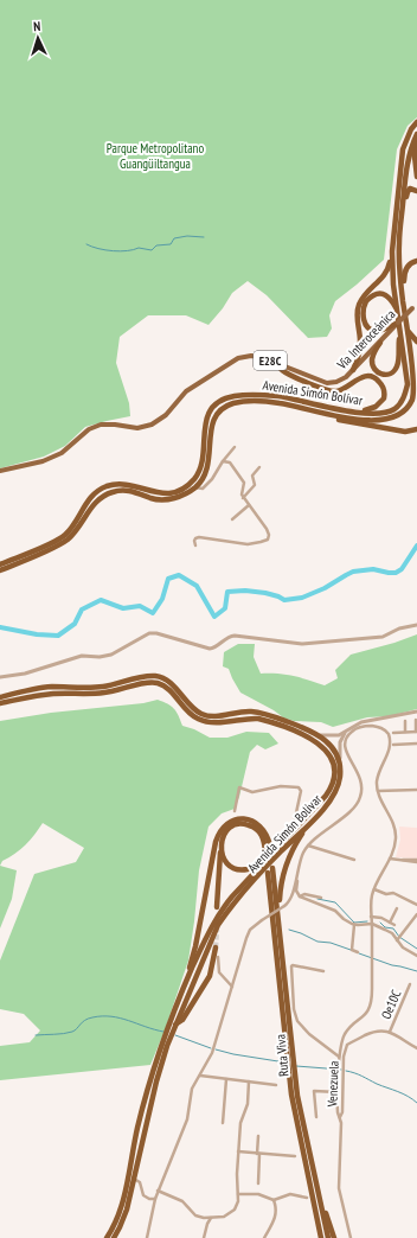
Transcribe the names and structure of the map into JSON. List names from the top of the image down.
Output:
{
  "streets": {
    "highway": ["Avenida Simón Bolívar", "Ruta Viva"],
    "main road": ["Vía Interoceánica", "E28C"],
    "street": ["Oe10C", "Venezuela"]
  },
  "crossings": [
    ["Oe10C", "Venezuela"]
  ],
  "parks": ["Parque Metropolitano Guangüiltangua"],
  "north": "top"
}
